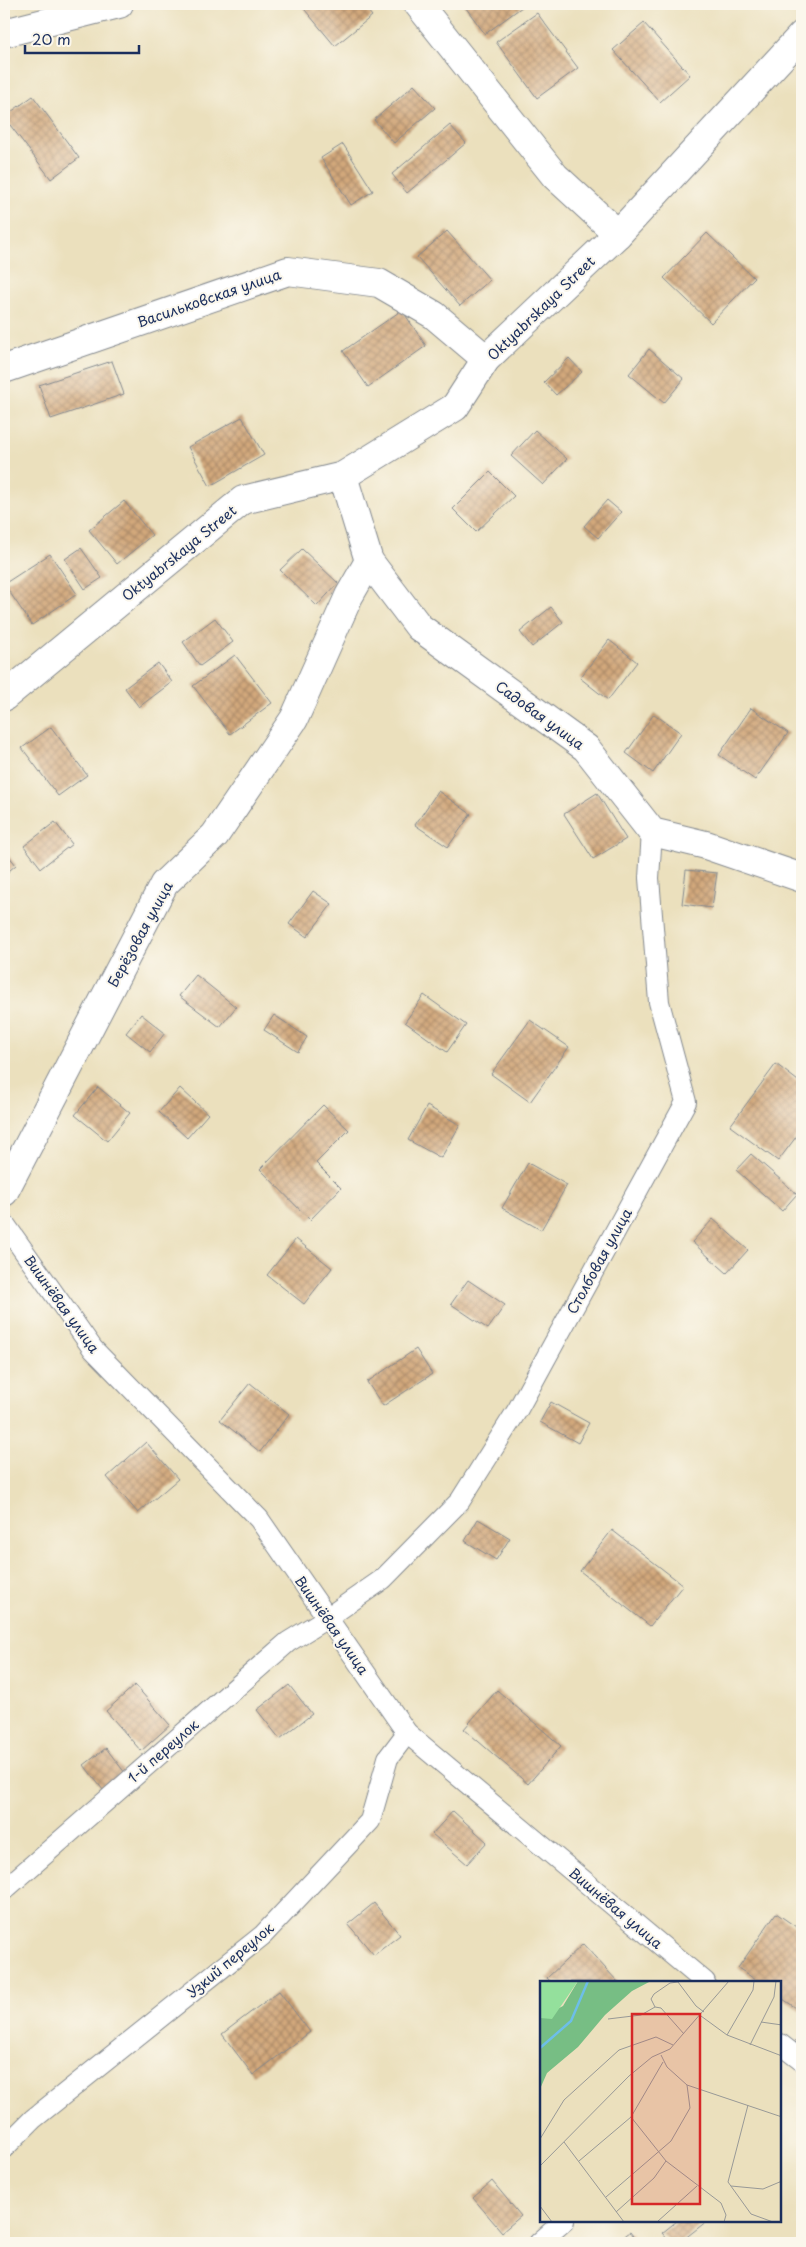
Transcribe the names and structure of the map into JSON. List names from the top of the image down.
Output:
{
  "streets": {
    "street": [
      "Васильковская улица",
      "Oktyabrskaya Street",
      "Садовая улица",
      "Берёзовая улица"
    ],
    "lane": [
      "Столбовая улица",
      "Вишнёвая улица",
      "1-й переулок",
      "Узкий переулок"
    ]
  },
  "crossings": [
    ["Васильковская улица", "Oktyabrskaya Street"],
    ["Oktyabrskaya Street", "Садовая улица"],
    ["Садовая улица", "Берёзовая улица"],
    ["Садовая улица", "Столбовая улица"],
    ["Столбовая улица", "Вишнёвая улица"],
    ["Столбовая улица", "1-й переулок"],
    ["Вишнёвая улица", "1-й переулок"],
    ["Вишнёвая улица", "Узкий переулок"]
  ],
  "scale_bar": "20 m"
}
